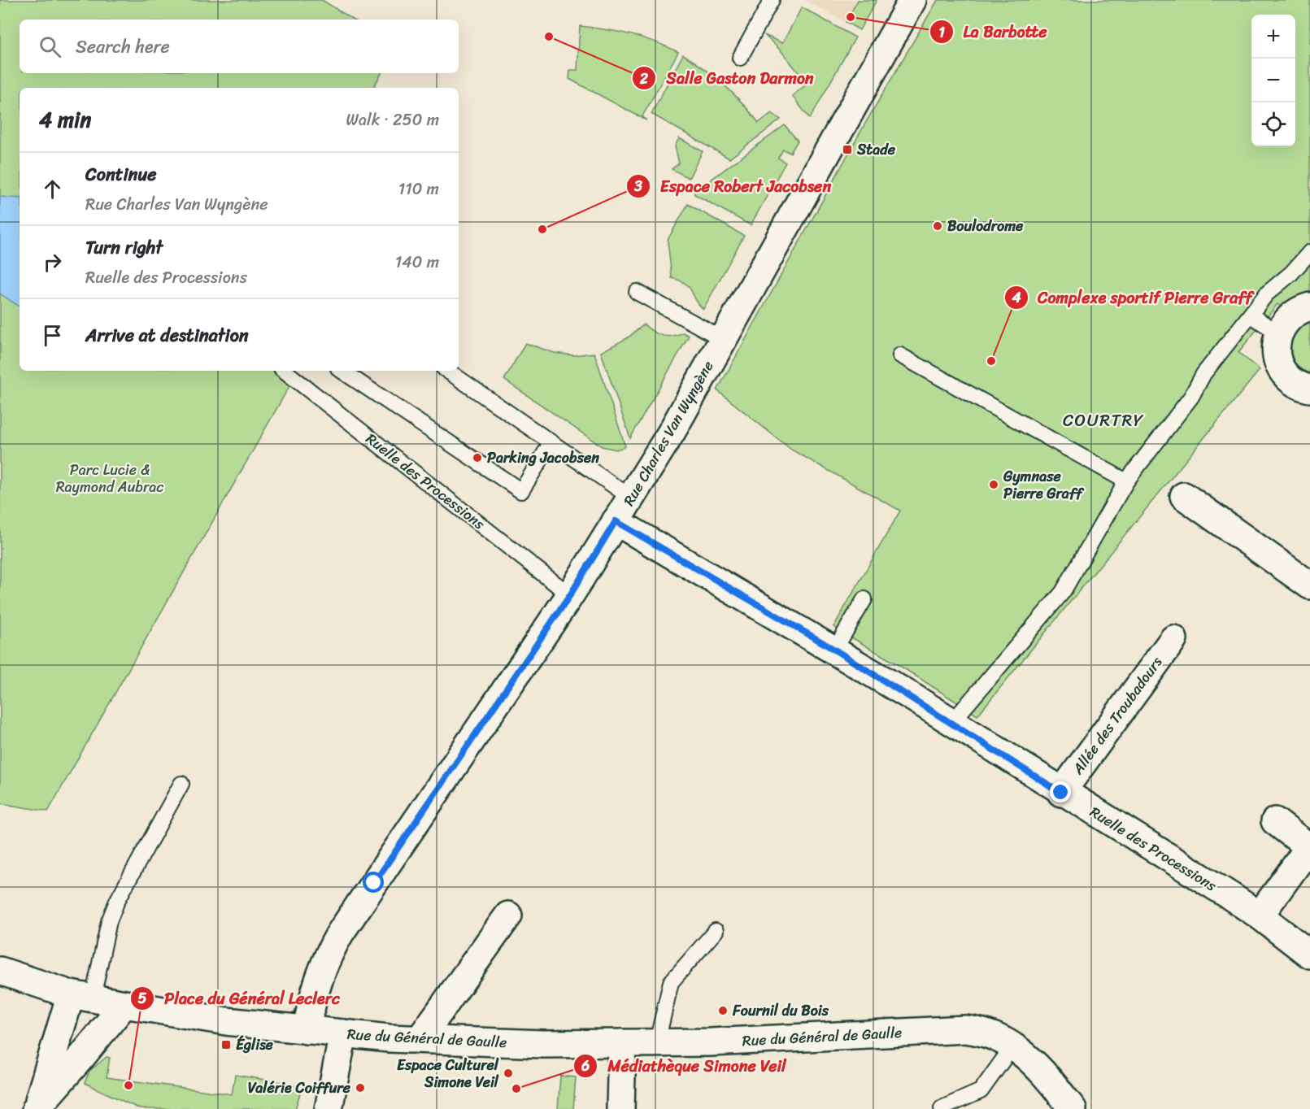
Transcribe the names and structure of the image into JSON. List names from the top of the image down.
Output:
{
  "streets": {
    "street": [
      "Rue Charles Van Wyngène",
      "Ruelle des Processions",
      "Allée des Troubadours",
      "Rue du Général de Gaulle"
    ]
  },
  "crossings": [
    ["Rue Charles Van Wyngène", "Ruelle des Processions"],
    ["Rue Charles Van Wyngène", "Rue du Général de Gaulle"],
    ["Ruelle des Processions", "Allée des Troubadours"]
  ],
  "districts": ["COURTRY"],
  "parks": ["Parc Lucie & Raymond Aubrac"],
  "places": {
    "other": [
      "La Barbotte",
      "Salle Gaston Darmon",
      "Boulodrome",
      "Espace Robert Jacobsen",
      "Complexe sportif Pierre Graff",
      "Parking Jacobsen",
      "Gymnase Pierre Graff",
      "Fournil du Bois",
      "Espace Culturel Simone Veil",
      "Place du Général Leclerc",
      "Valérie Coiffure",
      "Médiathèque Simone Veil"
    ],
    "transit": ["Stade", "Église"]
  },
  "page": {
    "map_buttons": ["+", "−"],
    "search": "Search here",
    "heading": ["4 min", "Walk · 250 m"],
    "list": [
      ["Continue", "Rue Charles Van Wyngène", "110 m"],
      ["Turn right", "Ruelle des Processions", "140 m"],
      "Arrive at destination"
    ]
  }
}
